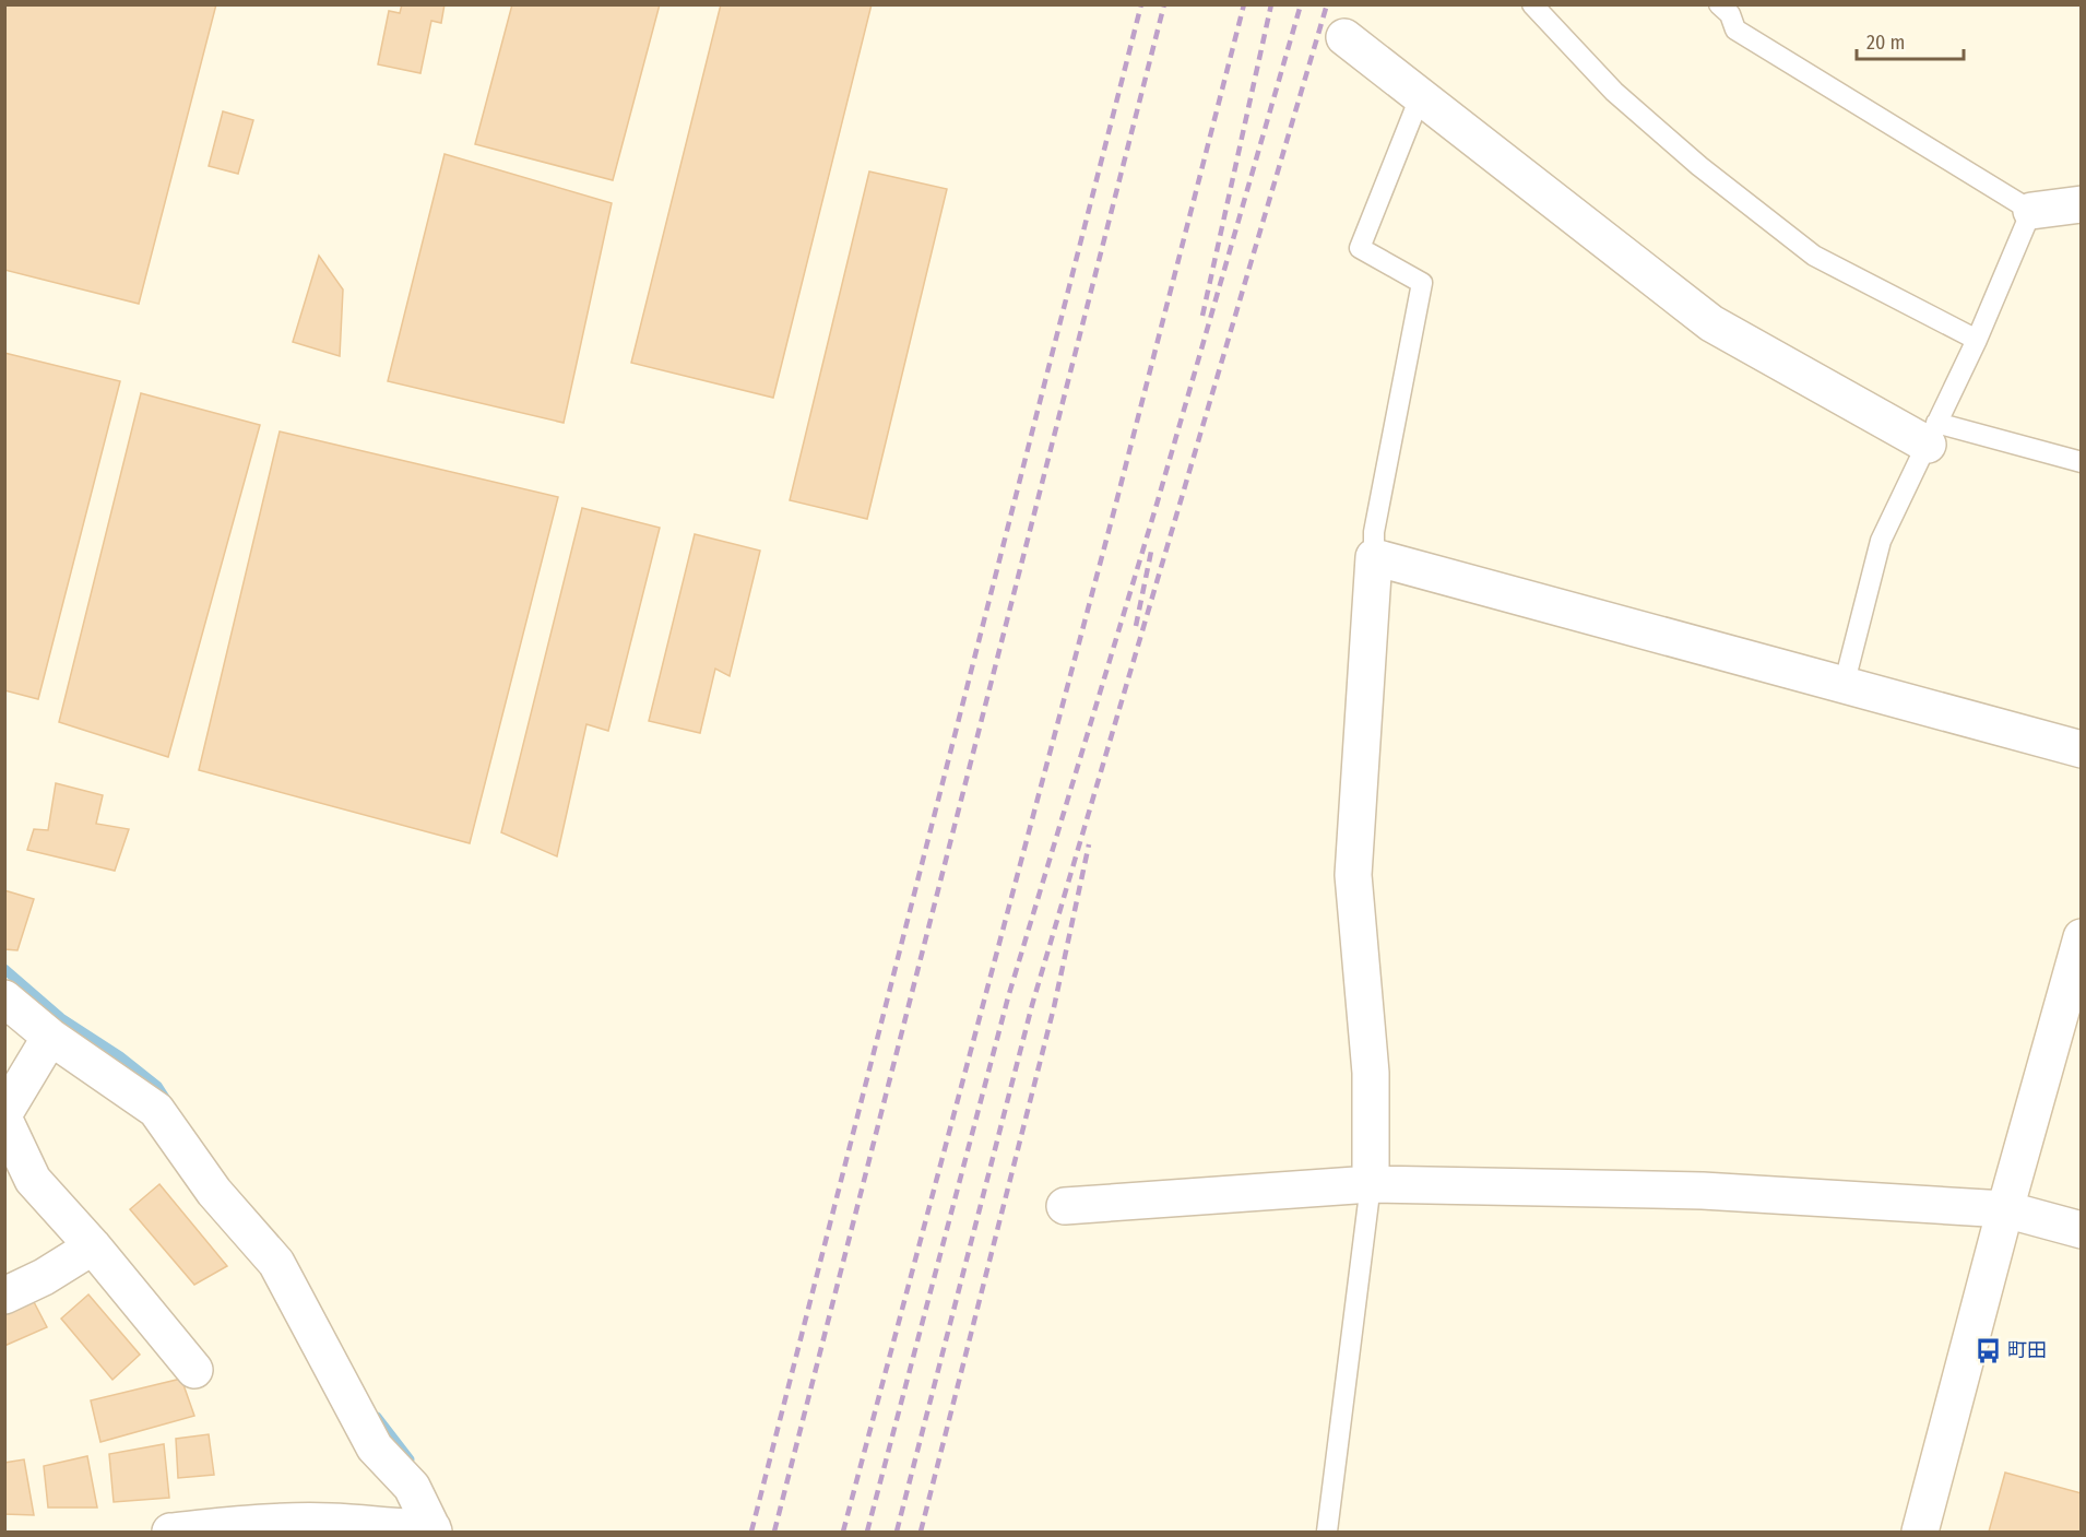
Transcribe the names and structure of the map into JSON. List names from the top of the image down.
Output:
{
  "places": {
    "bus stop": ["町田"]
  },
  "scale_bar": "20 m"
}
